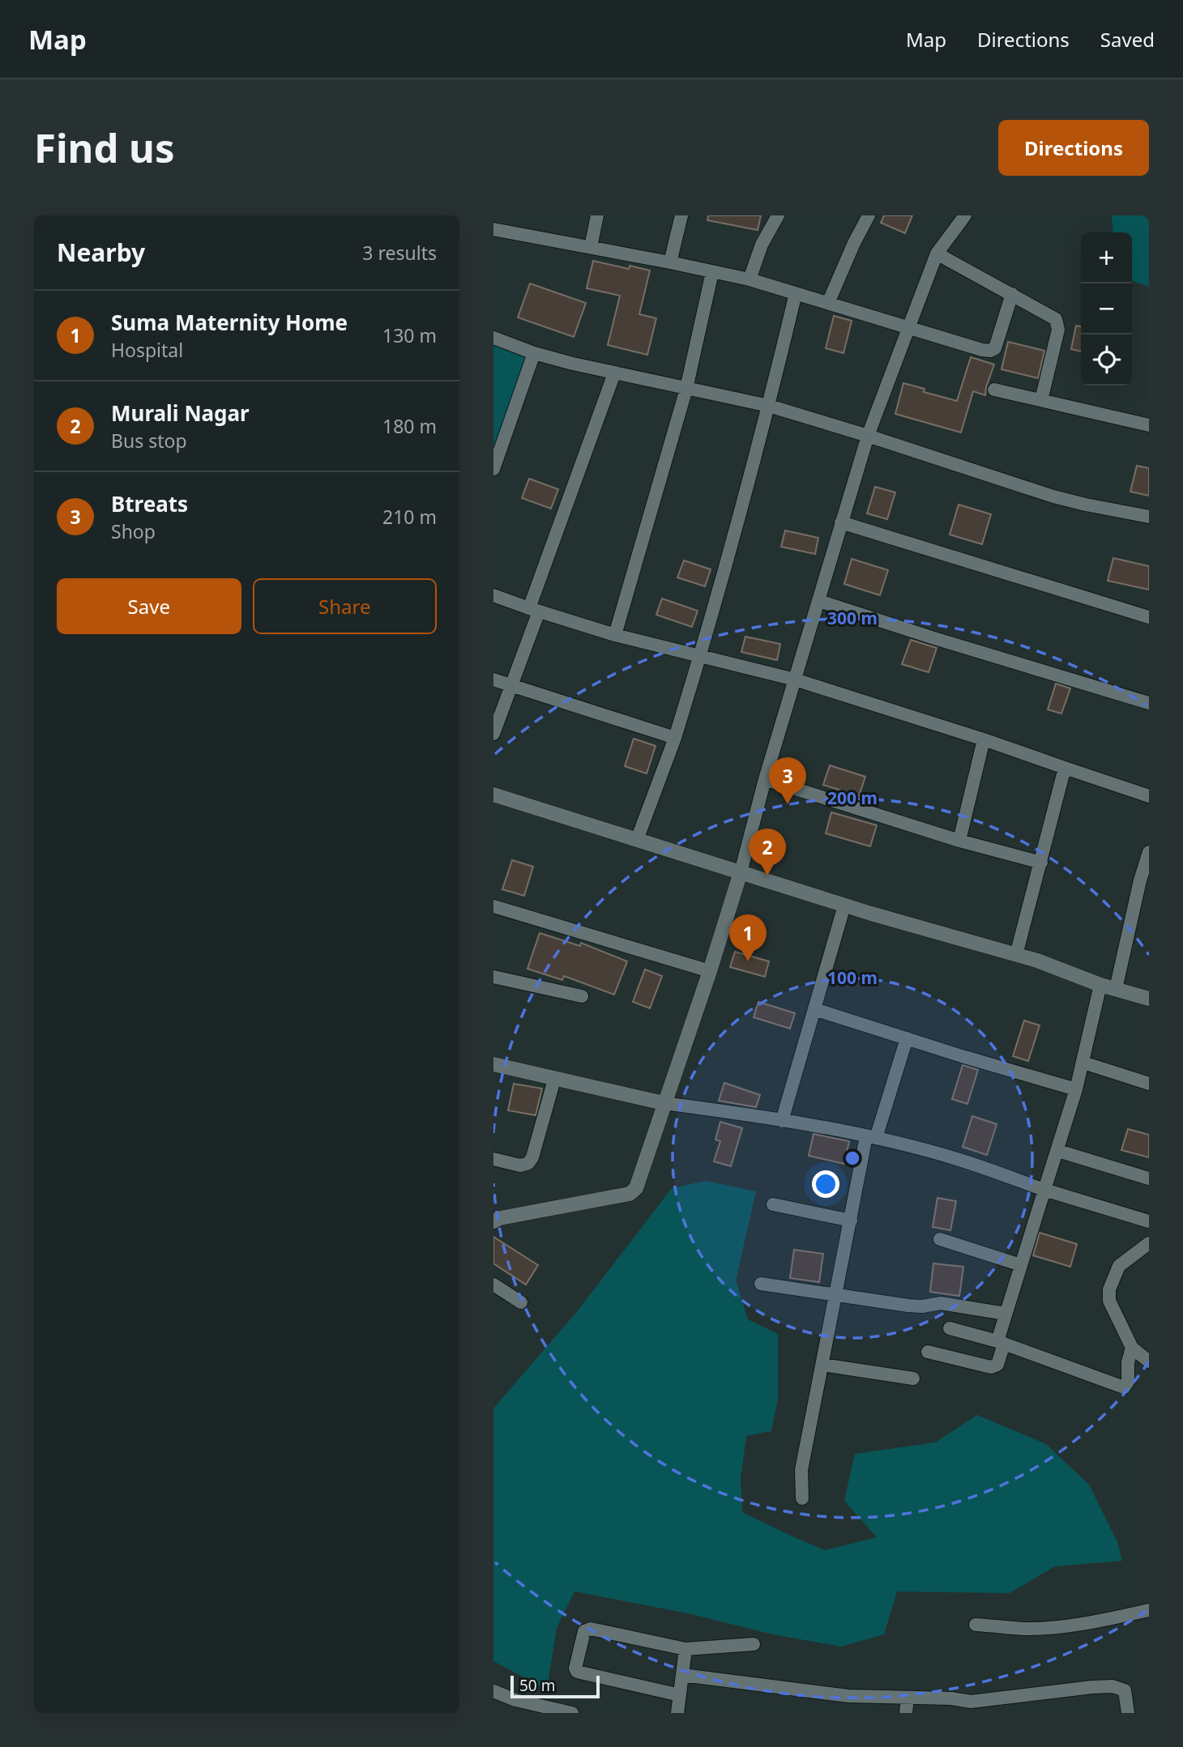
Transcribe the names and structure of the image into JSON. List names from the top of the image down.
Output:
{
  "scale_bar": "50 m",
  "page": {
    "header": "Map",
    "nav": ["Map", "Directions", "Saved"],
    "buttons": [
      "Directions",
      ["Save", "Share"]
    ],
    "title": "Find us",
    "heading": ["Nearby", "3 results"],
    "map_buttons": ["+", "−"],
    "list": [
      {
        "mark": "1",
        "name": "Suma Maternity Home",
        "note": "Hospital",
        "value": "130 m"
      },
      {
        "mark": "2",
        "name": "Murali Nagar",
        "note": "Bus stop",
        "value": "180 m"
      },
      {
        "mark": "3",
        "name": "Btreats",
        "note": "Shop",
        "value": "210 m"
      }
    ],
    "pins": ["3", "2", "1"],
    "scale": "50 m"
  },
  "rings": ["300 m", "200 m", "100 m"]
}
